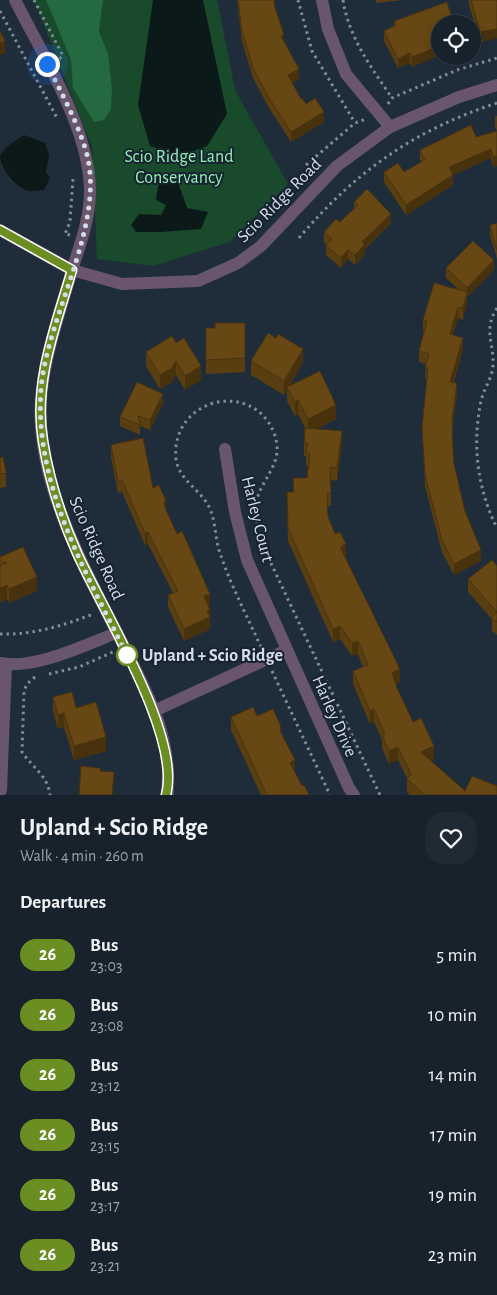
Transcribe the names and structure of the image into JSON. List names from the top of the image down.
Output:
{
  "streets": {
    "street": ["Scio Ridge Road", "Harley Court", "Harley Drive"]
  },
  "crossings": [
    ["Harley Court", "Harley Drive"]
  ],
  "parks": ["Scio Ridge Land Conservancy"],
  "places": ["Upland + Scio Ridge"],
  "lines": ["bus line 26"],
  "page": {
    "heading": [
      ["Upland + Scio Ridge", "Walk · 4 min · 260 m"],
      "Departures"
    ],
    "list": [
      {
        "mark": "26",
        "name": "Bus",
        "note": "23:03",
        "value": "5 min"
      },
      {
        "mark": "26",
        "name": "Bus",
        "note": "23:08",
        "value": "10 min"
      },
      {
        "mark": "26",
        "name": "Bus",
        "note": "23:12",
        "value": "14 min"
      },
      {
        "mark": "26",
        "name": "Bus",
        "note": "23:15",
        "value": "17 min"
      },
      {
        "mark": "26",
        "name": "Bus",
        "note": "23:17",
        "value": "19 min"
      },
      {
        "mark": "26",
        "name": "Bus",
        "note": "23:21",
        "value": "23 min"
      }
    ]
  }
}
